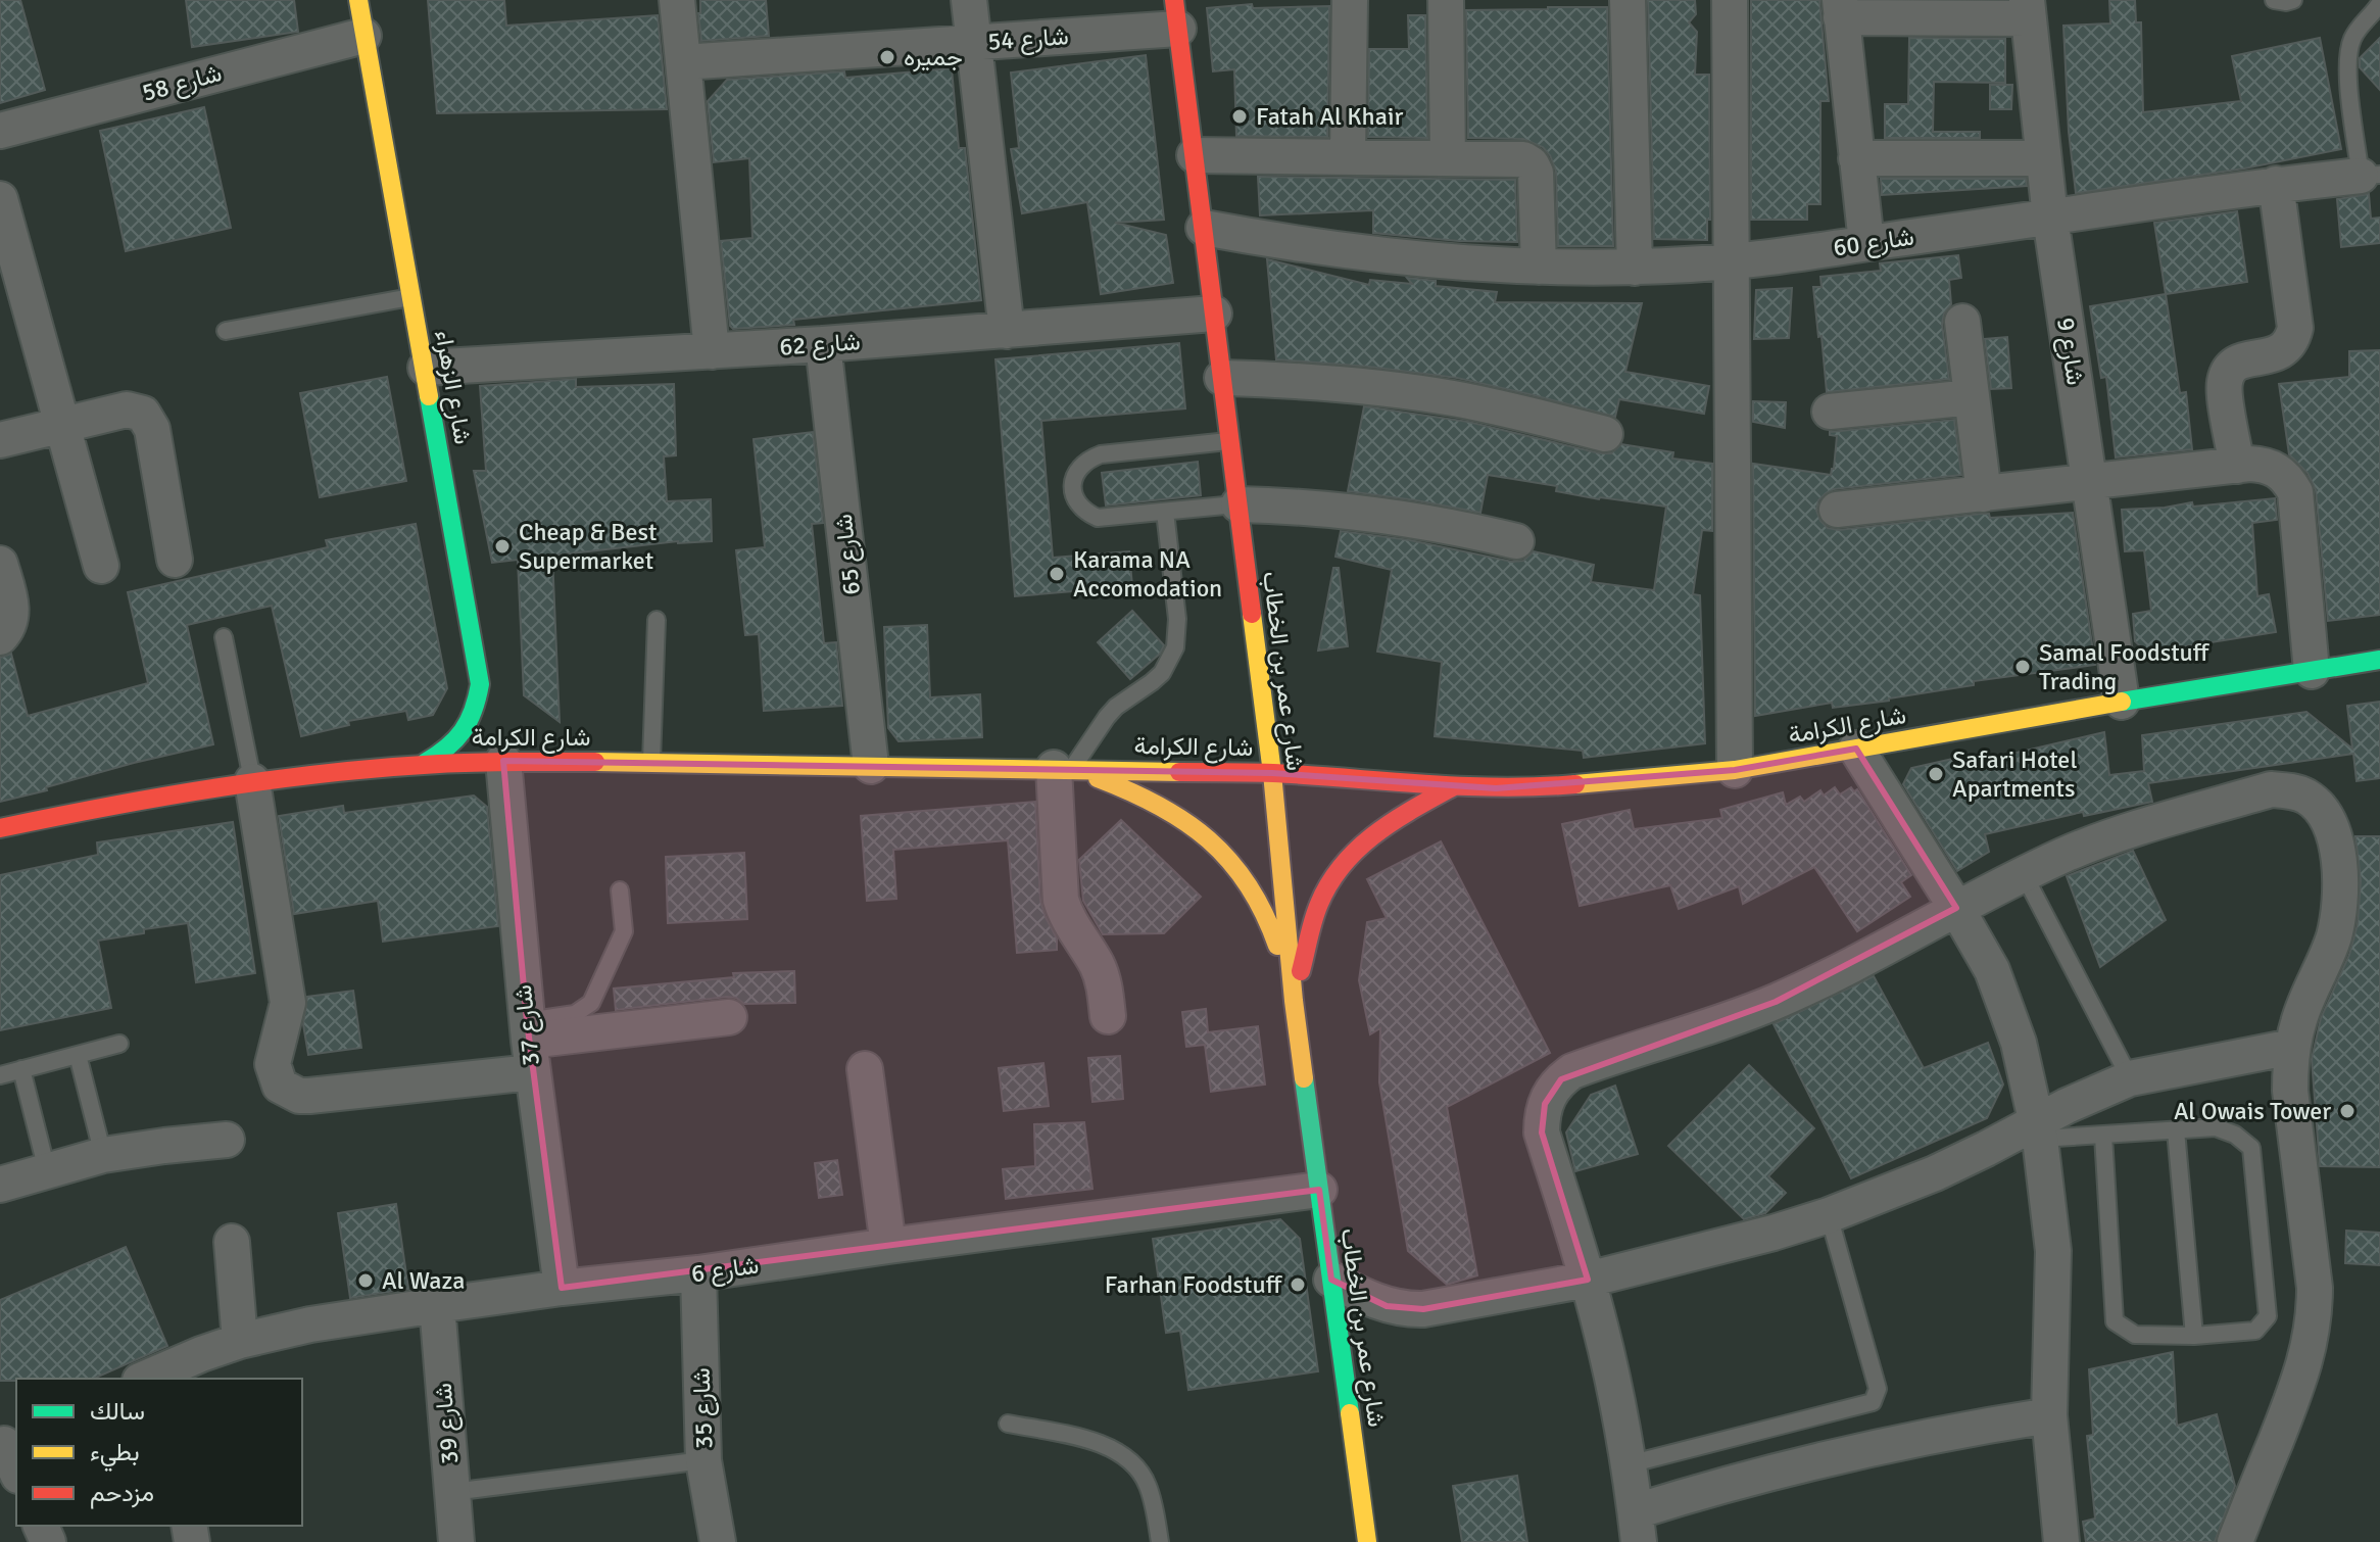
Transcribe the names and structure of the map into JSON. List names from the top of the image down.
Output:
{
  "streets": {
    "main road": ["شارع الزهراء", "شارع عمر بن الخطاب", "شارع الكرامة"],
    "street": [
      "شارع 54",
      "شارع 58",
      "شارع 60",
      "شارع 62",
      "شارع 9",
      "شارع 65",
      "شارع 37",
      "شارع 6",
      "شارع 35",
      "شارع 39"
    ]
  },
  "crossings": [
    ["شارع 54", "شارع عمر بن الخطاب"],
    ["شارع 58", "شارع الزهراء"],
    ["شارع 60", "شارع 9"],
    ["شارع 60", "شارع عمر بن الخطاب"],
    ["شارع 62", "شارع الزهراء"],
    ["شارع 62", "شارع 65"],
    ["شارع 62", "شارع عمر بن الخطاب"],
    ["شارع 9", "شارع الكرامة"],
    ["شارع الزهراء", "شارع الكرامة"],
    ["شارع 65", "شارع الكرامة"],
    ["شارع عمر بن الخطاب", "شارع الكرامة"],
    ["شارع عمر بن الخطاب", "شارع 6"],
    ["شارع الكرامة", "شارع 37"],
    ["شارع 37", "شارع 6"],
    ["شارع 6", "شارع 35"],
    ["شارع 6", "شارع 39"]
  ],
  "places": [
    "جميره",
    "Fatah Al Khair",
    "Cheap & Best Supermarket",
    "Karama NA Accomodation",
    "Samal Foodstuff Trading",
    "Safari Hotel Apartments",
    "Al Owais Tower",
    "Al Waza",
    "Farhan Foodstuff"
  ],
  "legend": ["سالك", "بطيء", "مزدحم"]
}
